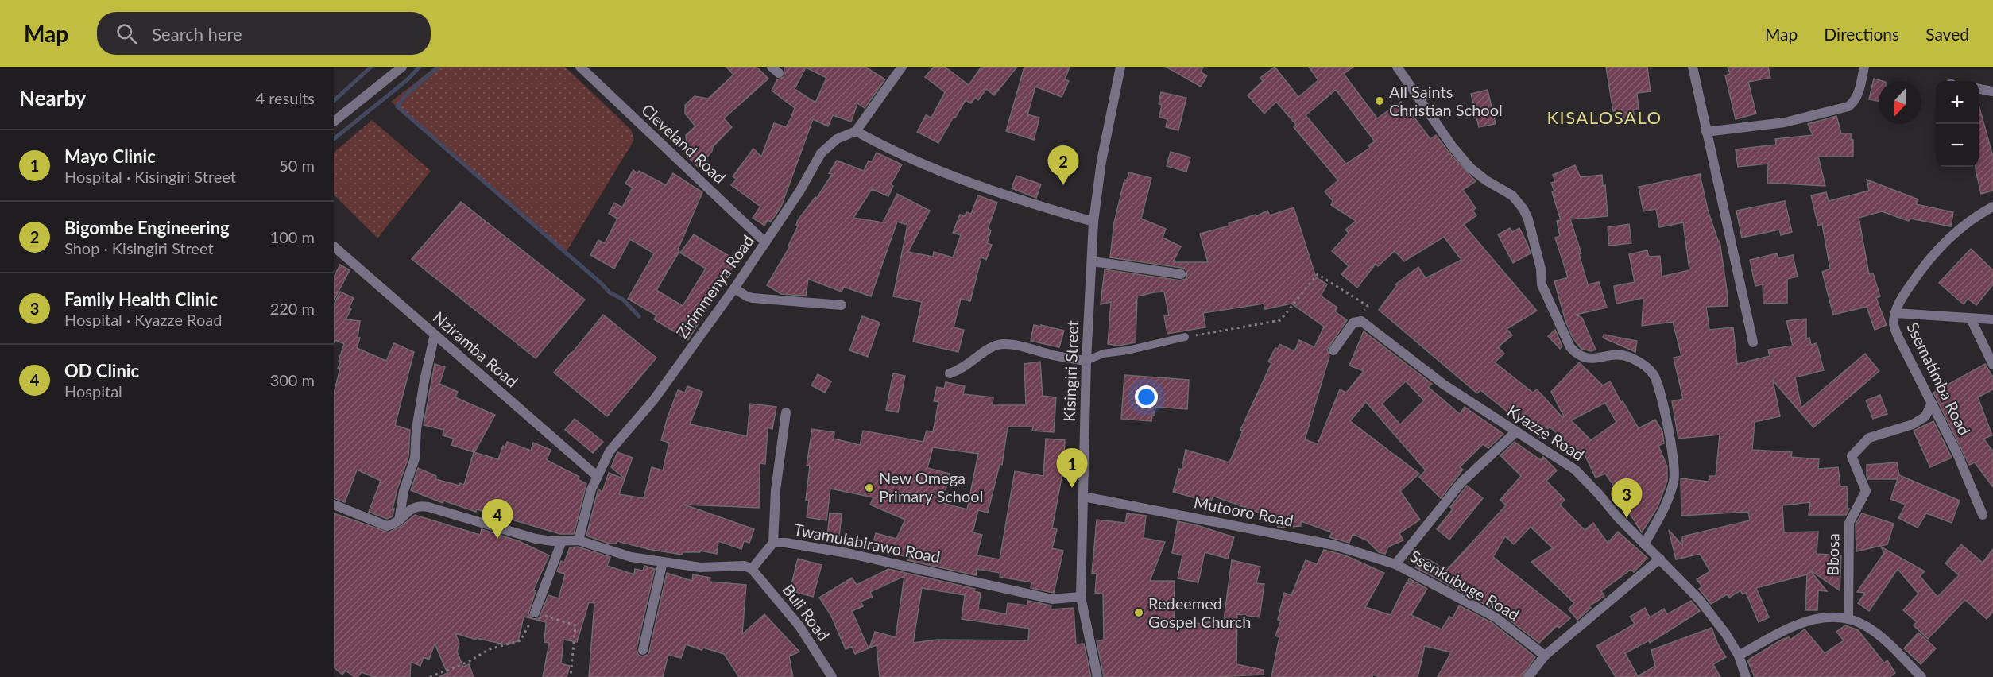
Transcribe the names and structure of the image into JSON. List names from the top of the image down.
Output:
{
  "streets": {
    "street": [
      "Cleveland Road",
      "Zirimmenya Road",
      "Nziramba Road",
      "Kisingiri Street",
      "Ssematimba Road",
      "Kyazze Road",
      "Mutooro Road",
      "Twamulabirawo Road",
      "Bbosa",
      "Ssenkubuge Road",
      "Buli Road"
    ]
  },
  "crossings": [
    ["Cleveland Road", "Zirimmenya Road"],
    ["Zirimmenya Road", "Nziramba Road"],
    ["Kisingiri Street", "Mutooro Road"],
    ["Kisingiri Street", "Twamulabirawo Road"],
    ["Ssematimba Road", "Bbosa"],
    ["Kyazze Road", "Ssenkubuge Road"],
    ["Mutooro Road", "Ssenkubuge Road"],
    ["Twamulabirawo Road", "Buli Road"]
  ],
  "districts": ["KISALOSALO"],
  "places": ["All Saints Christian School", "New Omega Primary School", "Redeemed Gospel Church"],
  "north": "bottom",
  "page": {
    "header": "Map",
    "search": "Search here",
    "nav": ["Map", "Directions", "Saved"],
    "heading": ["Nearby", "4 results"],
    "map_buttons": ["+", "−"],
    "list": [
      {
        "mark": "1",
        "name": "Mayo Clinic",
        "note": "Hospital · Kisingiri Street",
        "value": "50 m"
      },
      {
        "mark": "2",
        "name": "Bigombe Engineering",
        "note": "Shop · Kisingiri Street",
        "value": "100 m"
      },
      {
        "mark": "3",
        "name": "Family Health Clinic",
        "note": "Hospital · Kyazze Road",
        "value": "220 m"
      },
      {
        "mark": "4",
        "name": "OD Clinic",
        "note": "Hospital",
        "value": "300 m"
      }
    ],
    "pins": [
      "2",
      "1",
      "3",
      "4"
    ]
  }
}
